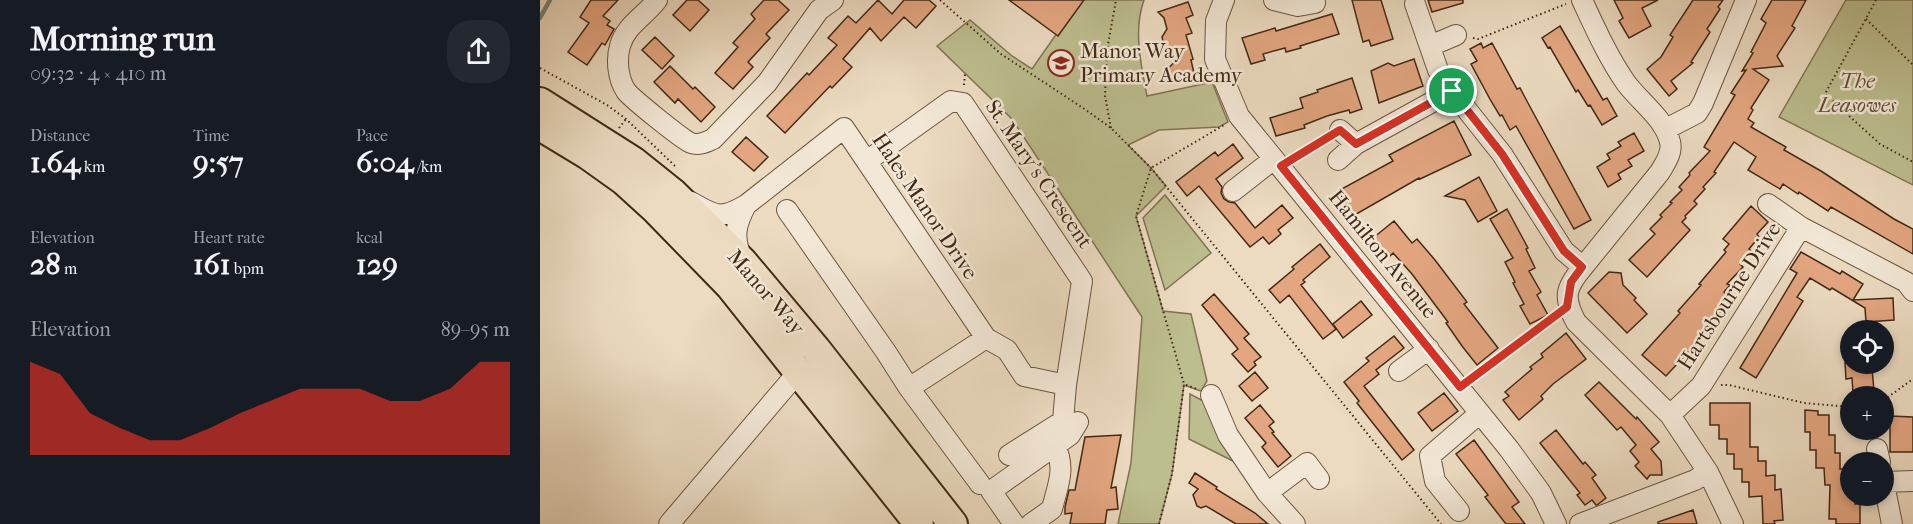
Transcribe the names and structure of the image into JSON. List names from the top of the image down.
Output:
{
  "streets": {
    "highway": ["Manor Way"],
    "street": [
      "St. Mary's Crescent",
      "Hales Manor Drive",
      "Hamilton Avenue",
      "Hartsbourne Drive"
    ]
  },
  "crossings": [
    ["St. Mary's Crescent", "Hales Manor Drive"],
    ["Hales Manor Drive", "Manor Way"]
  ],
  "parks": ["The Leasowes"],
  "places": {
    "school or university": ["Manor Way Primary Academy"]
  },
  "page": {
    "heading": ["Morning run", "09:32 · 4 × 410 m"],
    "stats": [
      ["Distance", "1.64 km"],
      ["Time", "9:57"],
      ["Pace", "6:04 /km"],
      ["Elevation", "28 m"],
      ["Heart rate", "161 bpm"],
      ["kcal", "129"]
    ],
    "chart": ["Elevation", "89–95 m"],
    "map_buttons": ["+", "−"]
  }
}
